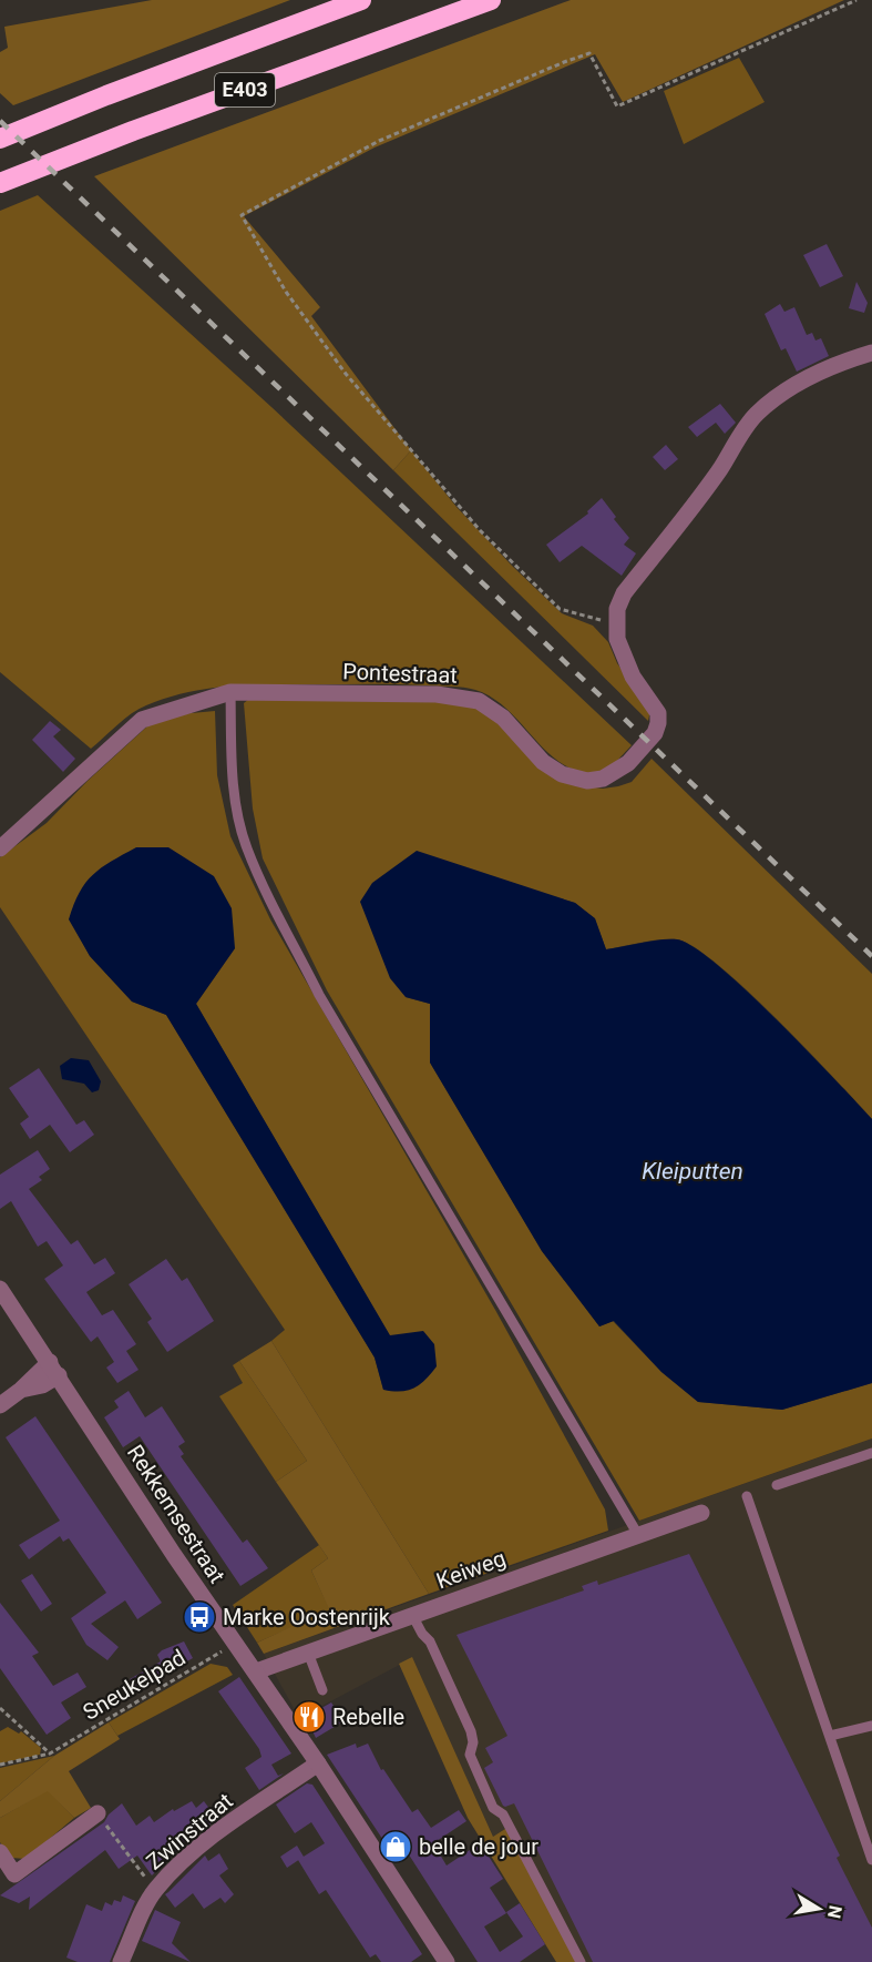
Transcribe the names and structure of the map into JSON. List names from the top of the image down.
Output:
{
  "streets": {
    "highway": ["E403"],
    "street": [
      "Pontestraat",
      "Rekkemsestraat",
      "Keiweg",
      "Zwinstraat"
    ],
    "path": ["Sneukelpad"]
  },
  "crossings": [
    ["Rekkemsestraat", "Keiweg"],
    ["Rekkemsestraat", "Sneukelpad"],
    ["Rekkemsestraat", "Zwinstraat"]
  ],
  "water": ["Kleiputten"],
  "places": {
    "bus stop": ["Marke Oostenrijk"],
    "restaurant": ["Rebelle"],
    "shop": ["belle de jour"]
  },
  "north": "right"
}
